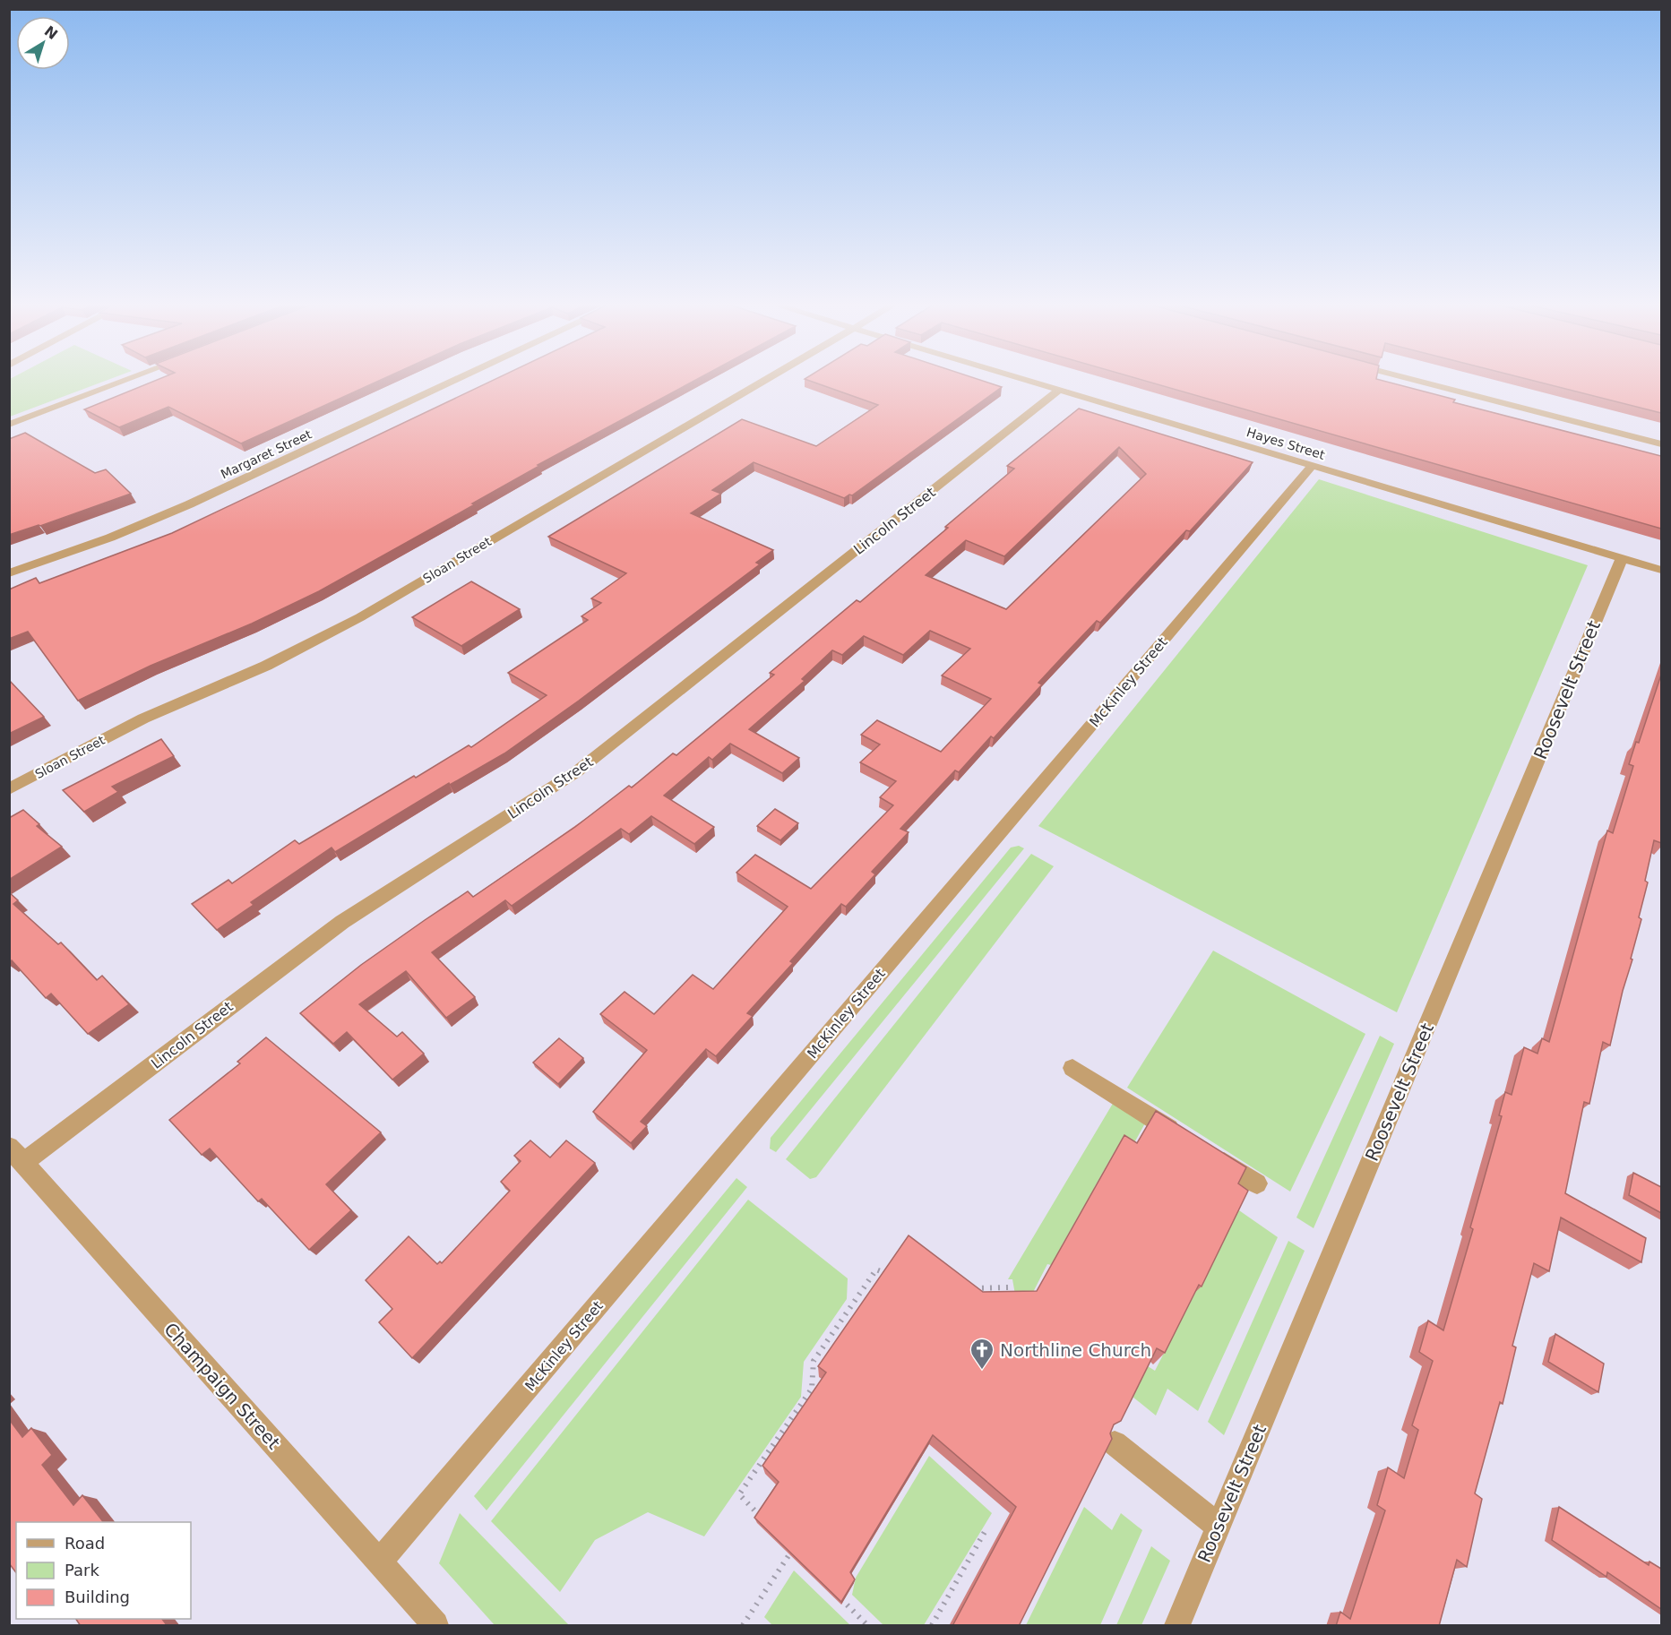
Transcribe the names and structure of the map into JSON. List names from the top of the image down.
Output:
{
  "streets": {
    "street": [
      "Hayes Street",
      "Margaret Street",
      "Lincoln Street",
      "Sloan Street",
      "McKinley Street",
      "Roosevelt Street",
      "Champaign Street"
    ]
  },
  "crossings": [
    ["Hayes Street", "Lincoln Street"],
    ["Hayes Street", "McKinley Street"],
    ["Hayes Street", "Roosevelt Street"],
    ["Lincoln Street", "Champaign Street"],
    ["McKinley Street", "Champaign Street"]
  ],
  "places": {
    "church": ["Northline Church"]
  },
  "legend": ["Road", "Park", "Building"],
  "north": "top right"
}
